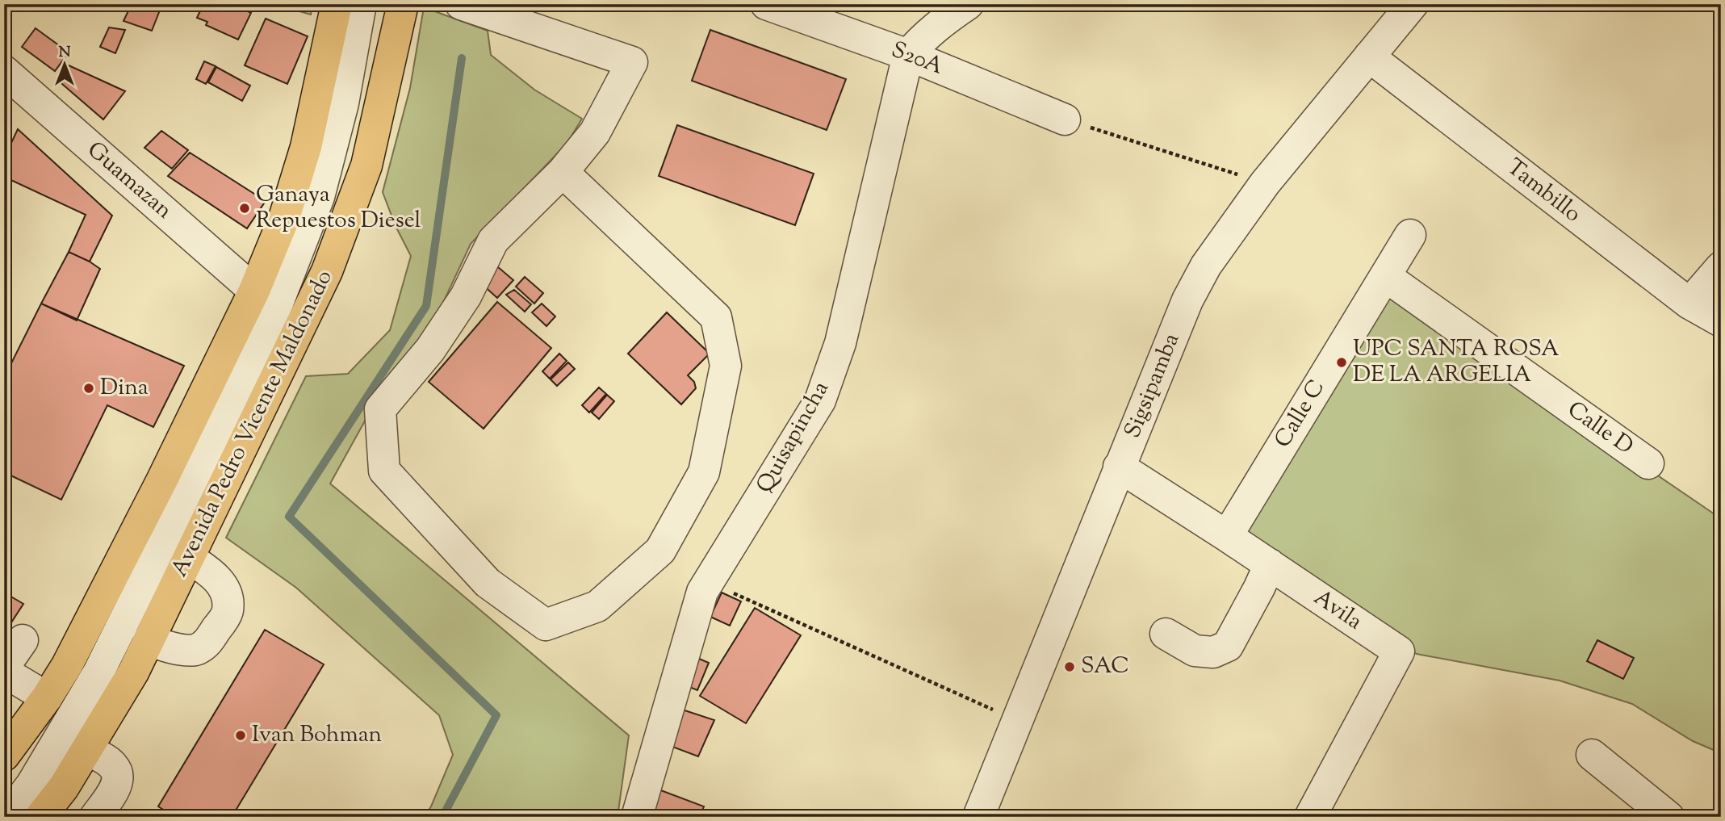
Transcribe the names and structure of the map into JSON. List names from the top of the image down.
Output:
{
  "streets": {
    "main road": ["Avenida Pedro Vicente Maldonado"],
    "street": [
      "S20A",
      "Guamazan",
      "Tambillo",
      "Sigsipamba",
      "Calle C",
      "Calle D",
      "Quisapincha",
      "Avila"
    ]
  },
  "crossings": [
    ["S20A", "Quisapincha"],
    ["Tambillo", "Sigsipamba"],
    ["Sigsipamba", "Avila"],
    ["Calle C", "Calle D"],
    ["Calle C", "Avila"]
  ],
  "places": [
    "Ganaya Repuestos Diesel",
    "UPC SANTA ROSA DE LA ARGELIA",
    "Dina",
    "SAC",
    "Ivan Bohman"
  ],
  "north": "top"
}
